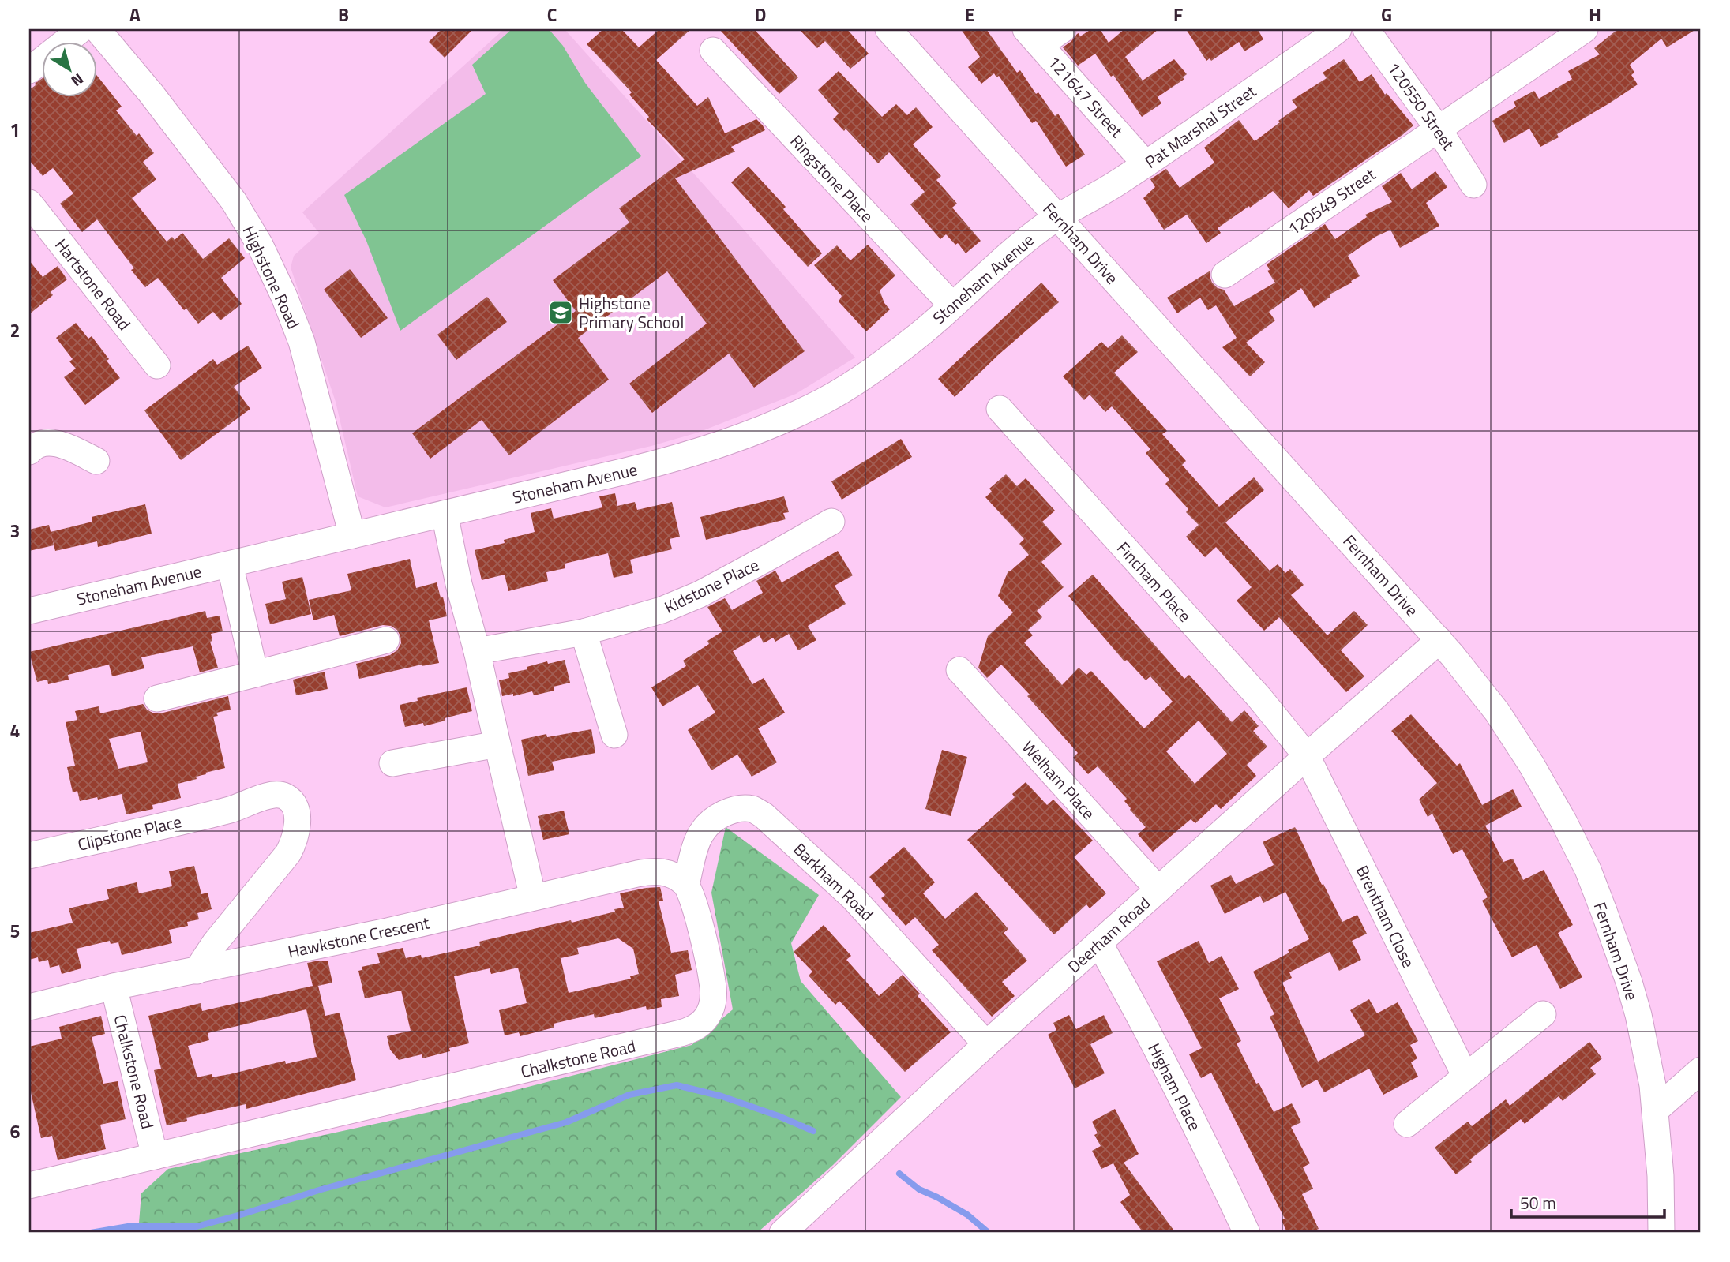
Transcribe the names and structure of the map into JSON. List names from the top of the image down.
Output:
{
  "streets": {
    "street": [
      "121647 Street",
      "120550 Street",
      "Pat Marshal Street",
      "Ringstone Place",
      "120549 Street",
      "Fernham Drive",
      "Highstone Road",
      "Stoneham Avenue",
      "Hartstone Road",
      "Fincham Place",
      "Kidstone Place",
      "Welham Place",
      "Clipstone Place",
      "Barkham Road",
      "Brentham Close",
      "Deerham Road",
      "Hawkstone Crescent",
      "Chalkstone Road",
      "Higham Place"
    ]
  },
  "crossings": [
    ["121647 Street", "Pat Marshal Street"],
    ["120550 Street", "120549 Street"],
    ["Pat Marshal Street", "Fernham Drive"],
    ["Pat Marshal Street", "Stoneham Avenue"],
    ["Ringstone Place", "Stoneham Avenue"],
    ["Fernham Drive", "Stoneham Avenue"],
    ["Fernham Drive", "Deerham Road"],
    ["Highstone Road", "Stoneham Avenue"],
    ["Fincham Place", "Brentham Close"],
    ["Fincham Place", "Deerham Road"],
    ["Welham Place", "Deerham Road"],
    ["Clipstone Place", "Hawkstone Crescent"],
    ["Barkham Road", "Deerham Road"],
    ["Barkham Road", "Chalkstone Road"],
    ["Brentham Close", "Deerham Road"],
    ["Deerham Road", "Higham Place"],
    ["Hawkstone Crescent", "Chalkstone Road"]
  ],
  "places": {
    "school or university": ["Highstone Primary School"]
  },
  "scale_bar": "50 m",
  "north": "bottom right",
  "grid": {
    "columns": [
      "A",
      "B",
      "C",
      "D",
      "E",
      "F",
      "G",
      "H"
    ],
    "rows": [
      "1",
      "2",
      "3",
      "4",
      "5",
      "6"
    ]
  }
}
